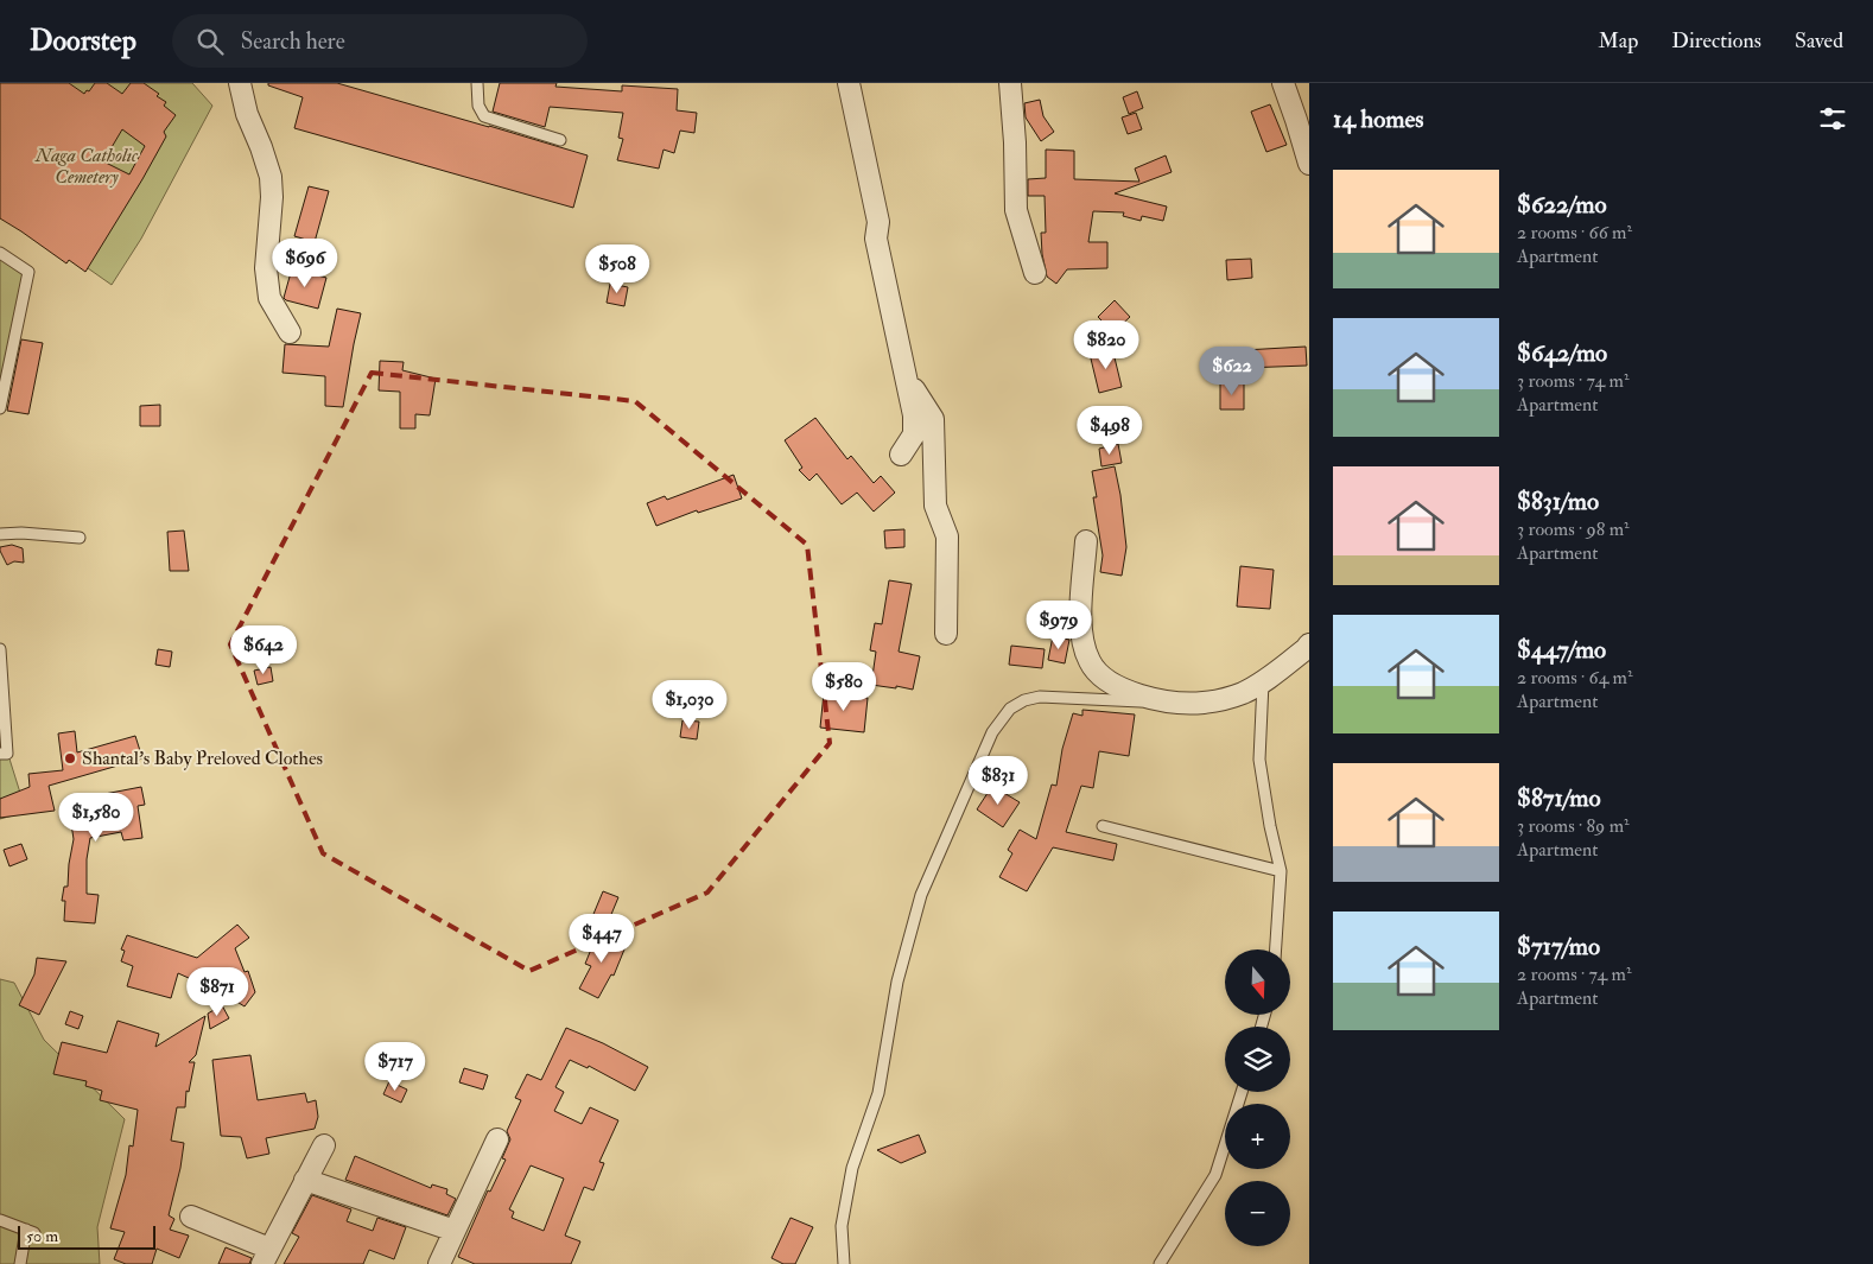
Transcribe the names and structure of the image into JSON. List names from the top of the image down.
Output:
{
  "parks": ["Naga Catholic Cemetery"],
  "places": ["Shantal's Baby Preloved Clothes"],
  "scale_bar": "50 m",
  "north": "bottom",
  "page": {
    "header": "Doorstep",
    "search": "Search here",
    "nav": ["Map", "Directions", "Saved"],
    "heading": "14 homes",
    "list": [
      {
        "name": "$622/mo",
        "note": "2 rooms · 66 m² · Apartment"
      },
      {
        "name": "$642/mo",
        "note": "3 rooms · 74 m² · Apartment"
      },
      {
        "name": "$831/mo",
        "note": "3 rooms · 98 m² · Apartment"
      },
      {
        "name": "$447/mo",
        "note": "2 rooms · 64 m² · Apartment"
      },
      {
        "name": "$871/mo",
        "note": "3 rooms · 89 m² · Apartment"
      },
      {
        "name": "$717/mo",
        "note": "2 rooms · 74 m² · Apartment"
      }
    ],
    "price": [
      "$696",
      "$508",
      "$820",
      "$622",
      "$498",
      "$979",
      "$642",
      "$580",
      "$1,030",
      "$831",
      "$1,580",
      "$447",
      "$871",
      "$717"
    ],
    "map_buttons": ["+", "−"],
    "scale": "50 m"
  }
}
